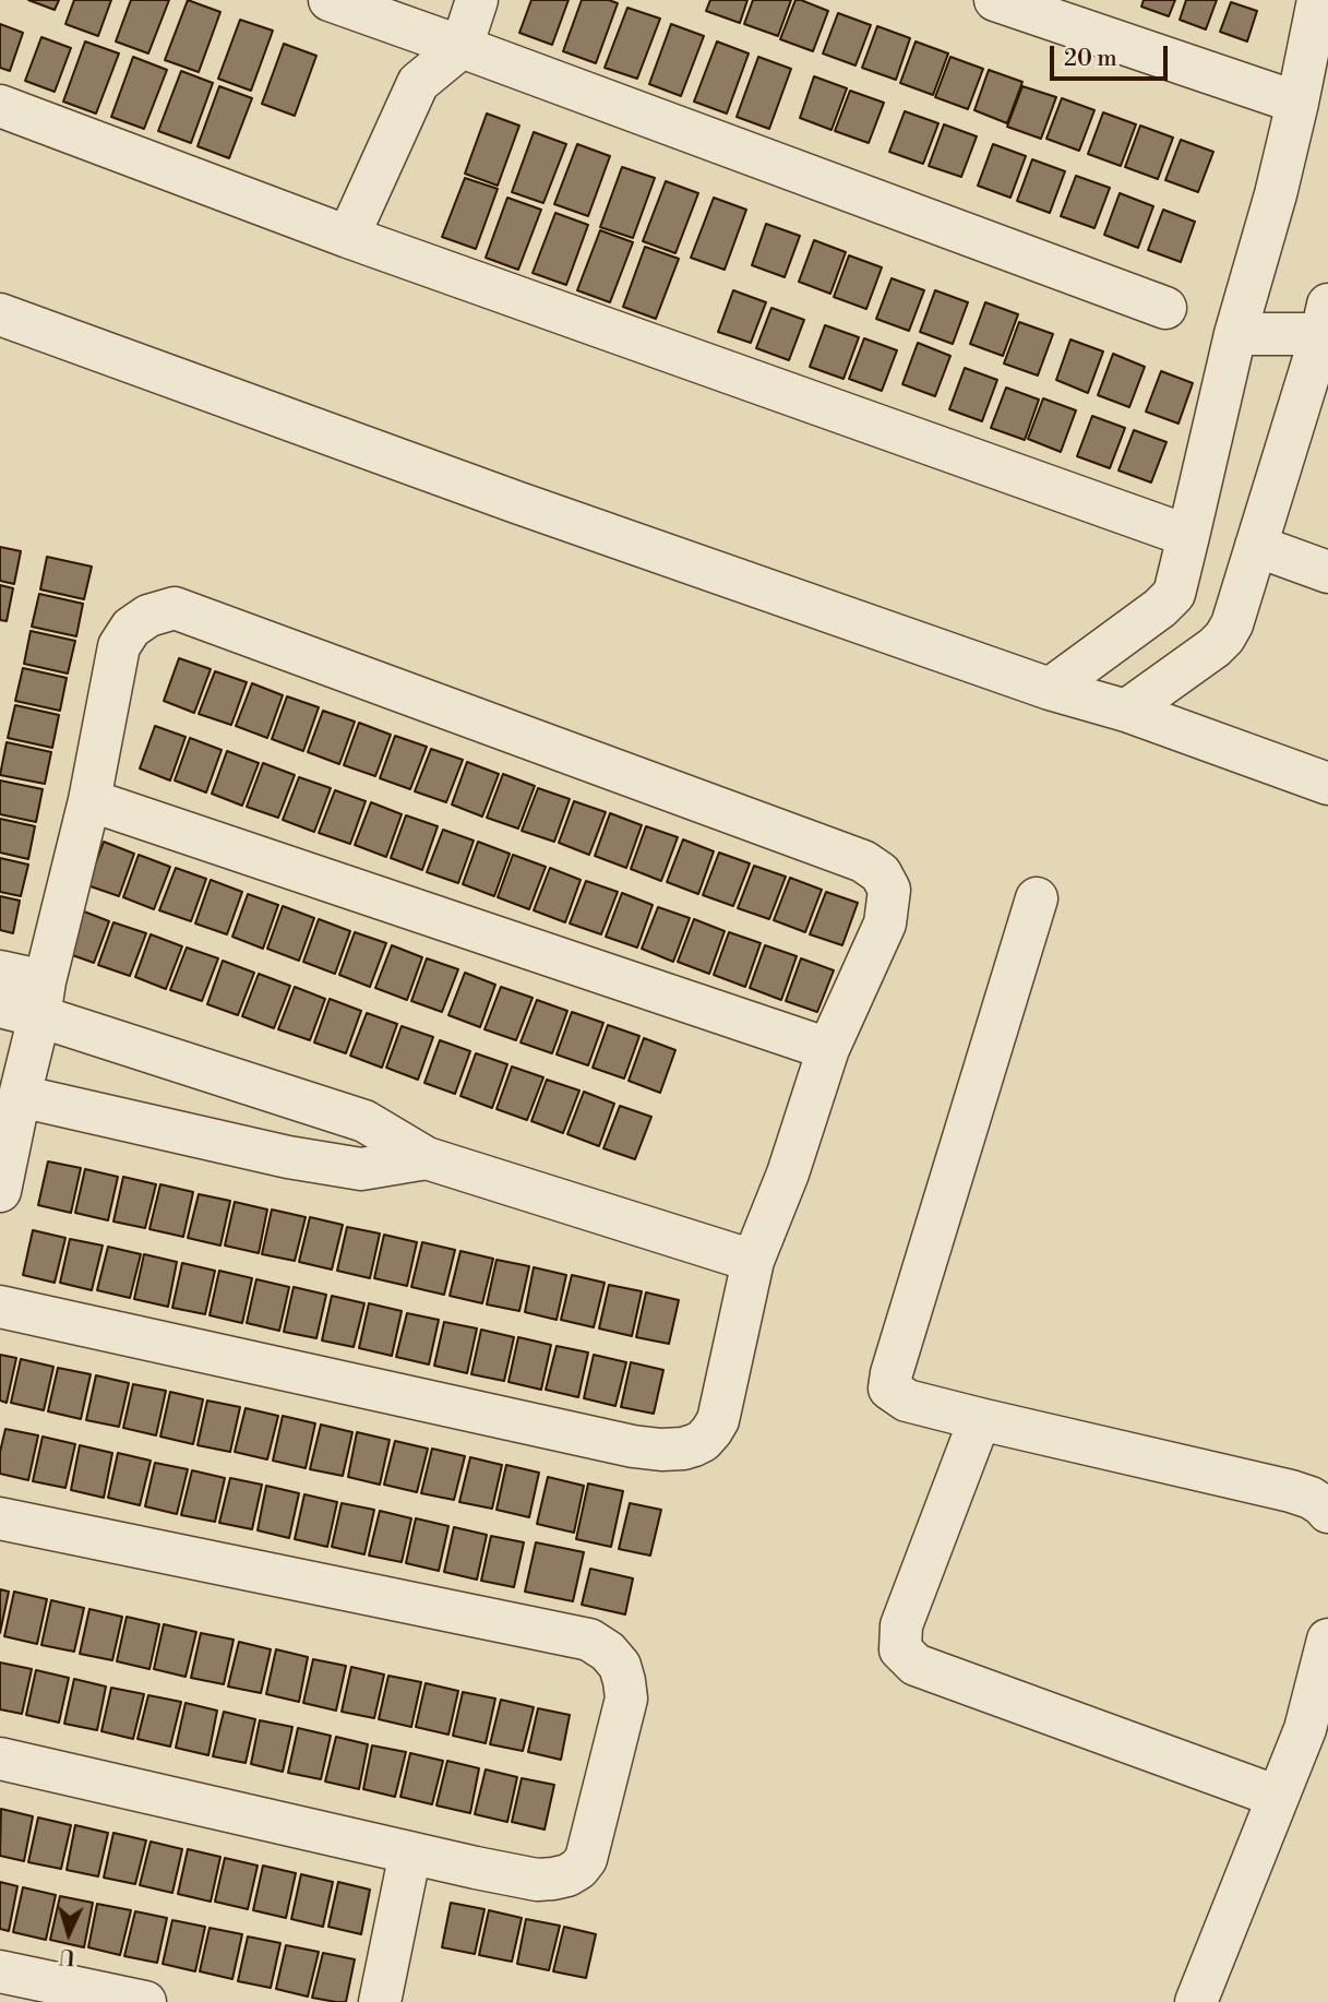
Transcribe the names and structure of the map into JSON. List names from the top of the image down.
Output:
{
  "scale_bar": "20 m",
  "north": "bottom"
}
